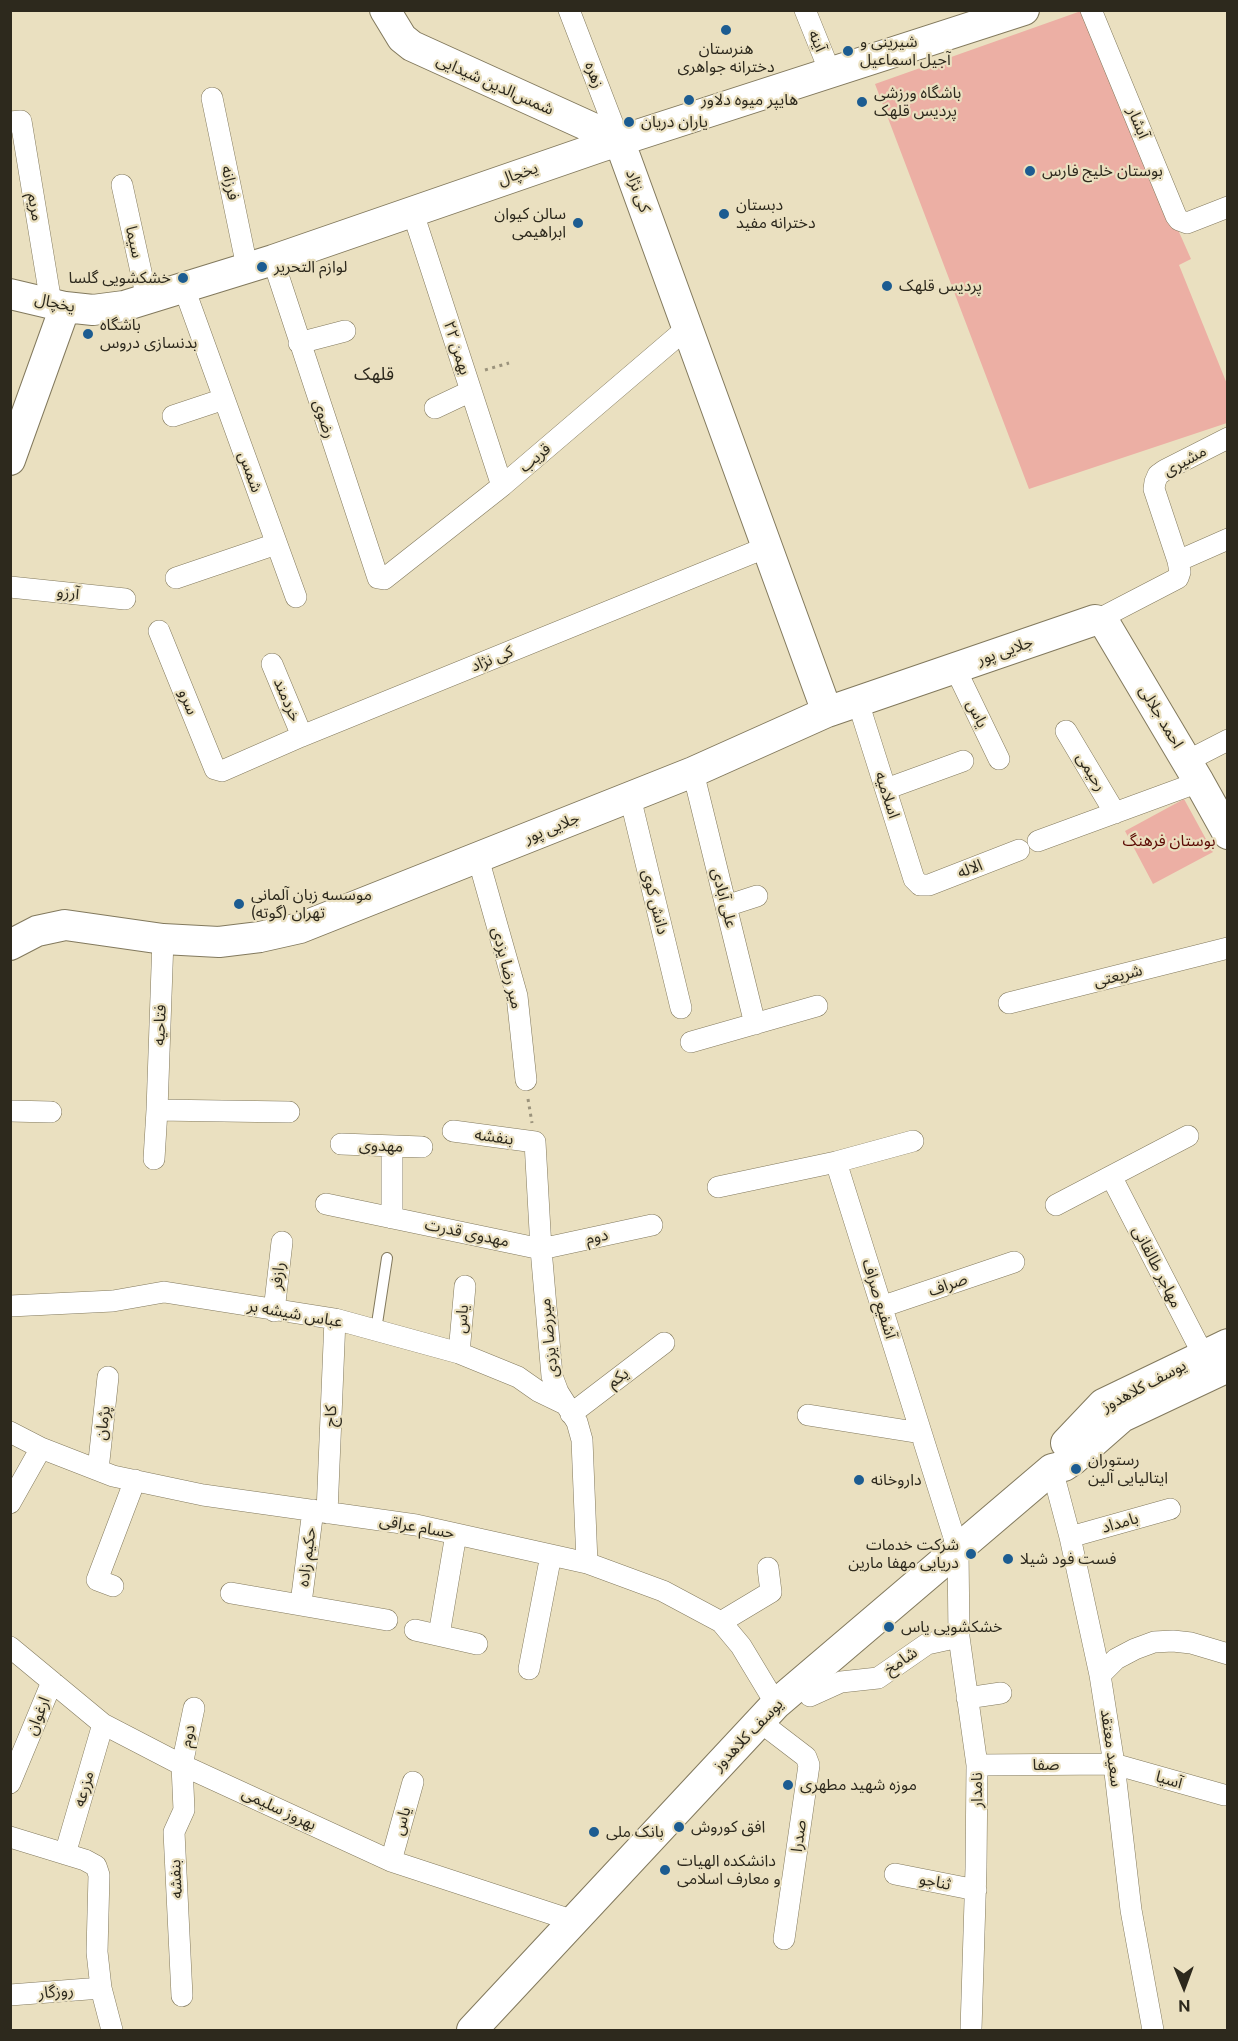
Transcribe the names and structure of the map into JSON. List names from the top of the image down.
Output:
{
  "streets": {
    "street": [
      "آینه",
      "زهره",
      "شمس‌الدین شیدایی",
      "آبشار",
      "یخچال",
      "فرزانه",
      "کی نژاد",
      "مریم",
      "سیما",
      "۲۲ بهمن",
      "رضوی",
      "قریب",
      "مشیری",
      "شمس",
      "آرزو",
      "جلایی پور",
      "خردمند",
      "سرو",
      "یاس",
      "احمد جلالی",
      "رحیمی",
      "اسلامیه",
      "الاله",
      "علی آبادی",
      "دانش کوی",
      "میر رضا یزدی",
      "شریعتی",
      "فتاحیه",
      "بنفشه",
      "مهدوی",
      "مهدوی قدرت",
      "دوم",
      "مهاجر طالقانی",
      "رازفر",
      "صراف",
      "آشفیع صراف",
      "عباس شیشه بر",
      "میررضا یزدی",
      "یکم",
      "یوسف کلاهدوز",
      "کاج",
      "پژمان",
      "بامداد",
      "حسام عراقی",
      "حکیم زاده",
      "شامخ",
      "ارغوان",
      "سعید معتقد",
      "صفا",
      "آسیا",
      "مزرعه",
      "نامدار",
      "بهروز سلیمی",
      "صدرا",
      "ثناجو",
      "روزگار"
    ]
  },
  "crossings": [
    ["آینه", "یخچال"],
    ["زهره", "شمس‌الدین شیدایی"],
    ["زهره", "یخچال"],
    ["زهره", "کی نژاد"],
    ["شمس‌الدین شیدایی", "یخچال"],
    ["شمس‌الدین شیدایی", "کی نژاد"],
    ["یخچال", "فرزانه"],
    ["یخچال", "کی نژاد"],
    ["یخچال", "مریم"],
    ["یخچال", "سیما"],
    ["یخچال", "۲۲ بهمن"],
    ["یخچال", "رضوی"],
    ["یخچال", "شمس"],
    ["فرزانه", "رضوی"],
    ["کی نژاد", "قریب"],
    ["کی نژاد", "جلایی پور"],
    ["کی نژاد", "خردمند"],
    ["کی نژاد", "سرو"],
    ["۲۲ بهمن", "قریب"],
    ["رضوی", "قریب"],
    ["جلایی پور", "یاس"],
    ["جلایی پور", "احمد جلالی"],
    ["جلایی پور", "اسلامیه"],
    ["جلایی پور", "علی آبادی"],
    ["جلایی پور", "دانش کوی"],
    ["جلایی پور", "میر رضا یزدی"],
    ["جلایی پور", "فتاحیه"],
    ["یاس", "عباس شیشه بر"],
    ["یاس", "بهروز سلیمی"],
    ["احمد جلالی", "رحیمی"],
    ["رحیمی", "الاله"],
    ["اسلامیه", "الاله"],
    ["بنفشه", "دوم"],
    ["بنفشه", "میررضا یزدی"],
    ["بنفشه", "بهروز سلیمی"],
    ["مهدوی قدرت", "دوم"],
    ["مهدوی قدرت", "میررضا یزدی"],
    ["دوم", "میررضا یزدی"],
    ["دوم", "بهروز سلیمی"],
    ["مهاجر طالقانی", "یوسف کلاهدوز"],
    ["رازفر", "عباس شیشه بر"],
    ["صراف", "آشفیع صراف"],
    ["آشفیع صراف", "یوسف کلاهدوز"],
    ["آشفیع صراف", "نامدار"],
    ["عباس شیشه بر", "میررضا یزدی"],
    ["عباس شیشه بر", "یکم"],
    ["عباس شیشه بر", "کاج"],
    ["میررضا یزدی", "یکم"],
    ["میررضا یزدی", "حسام عراقی"],
    ["یوسف کلاهدوز", "حسام عراقی"],
    ["یوسف کلاهدوز", "سعید معتقد"],
    ["یوسف کلاهدوز", "نامدار"],
    ["یوسف کلاهدوز", "بهروز سلیمی"],
    ["یوسف کلاهدوز", "صدرا"],
    ["کاج", "حسام عراقی"],
    ["کاج", "حکیم زاده"],
    ["پژمان", "حسام عراقی"],
    ["بامداد", "سعید معتقد"],
    ["حسام عراقی", "حکیم زاده"],
    ["حسام عراقی", "صدرا"],
    ["شامخ", "نامدار"],
    ["ارغوان", "بهروز سلیمی"],
    ["سعید معتقد", "صفا"],
    ["سعید معتقد", "آسیا"],
    ["صفا", "آسیا"],
    ["صفا", "نامدار"],
    ["مزرعه", "بهروز سلیمی"],
    ["نامدار", "ثناجو"]
  ],
  "districts": ["قلهک"],
  "parks": ["بوستان فرهنگ"],
  "places": [
    "هنرستان دخترانه جواهری",
    "شیرینی و آجیل اسماعيل",
    "هایپر میوه دلاور",
    "باشگاه ورزشی پردیس قلهک",
    "یاران دریان",
    "بوستان خلیج فارس",
    "دبستان دخترانه مفید",
    "سالن کیوان ابراهیمی",
    "لوازم التحریر",
    "خشکشویی گلسا",
    "پردیس قلهک",
    "باشگاه بدنسازی دروس",
    "موسسه زبان آلمانی تهران (گوته)",
    "رستوران ایتالیایی آلین",
    "داروخانه",
    "شرکت خدمات دریایی مهفا مارین",
    "فست فود شیلا",
    "خشکشویی یاس",
    "موزه شهید مطهری",
    "افق کوروش",
    "بانک ملی",
    "دانشکده الهیات و معارف اسلامی"
  ],
  "north": "bottom"
}
